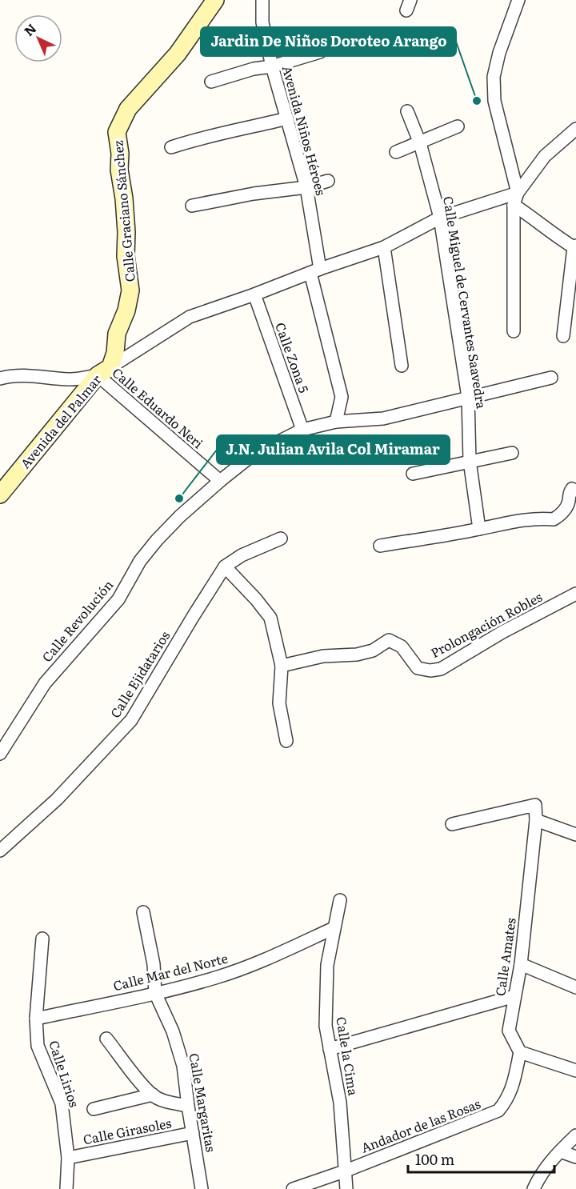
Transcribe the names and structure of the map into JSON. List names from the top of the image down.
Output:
{
  "streets": {
    "street": [
      "Avenida Niños Héroes",
      "Calle Graciano Sánchez",
      "Calle Miguel de Cervantes Saavedra",
      "Calle Zona 5",
      "Calle Eduardo Neri",
      "Avenida del Palmar",
      "Calle Revolución",
      "Prolongación Robles",
      "Calle Ejidatarios",
      "Calle Amates",
      "Calle Mar del Norte",
      "Calle la Cima",
      "Calle Lirios",
      "Calle Margaritas",
      "Andador de las Rosas",
      "Calle Girasoles"
    ]
  },
  "crossings": [
    ["Avenida Niños Héroes", "Avenida del Palmar"],
    ["Avenida Niños Héroes", "Calle Revolución"],
    ["Calle Graciano Sánchez", "Calle Eduardo Neri"],
    ["Calle Graciano Sánchez", "Avenida del Palmar"],
    ["Calle Miguel de Cervantes Saavedra", "Avenida del Palmar"],
    ["Calle Miguel de Cervantes Saavedra", "Calle Revolución"],
    ["Calle Zona 5", "Avenida del Palmar"],
    ["Calle Zona 5", "Calle Revolución"],
    ["Calle Eduardo Neri", "Avenida del Palmar"],
    ["Calle Eduardo Neri", "Calle Revolución"],
    ["Calle Amates", "Andador de las Rosas"],
    ["Calle Mar del Norte", "Calle la Cima"],
    ["Calle Mar del Norte", "Calle Lirios"],
    ["Calle Mar del Norte", "Calle Margaritas"],
    ["Calle la Cima", "Andador de las Rosas"],
    ["Calle Lirios", "Calle Girasoles"],
    ["Calle Margaritas", "Calle Girasoles"]
  ],
  "places": ["Jardin De Niños Doroteo Arango", "J.N. Julian Avila Col Miramar"],
  "scale_bar": "100 m",
  "north": "top left"
}
